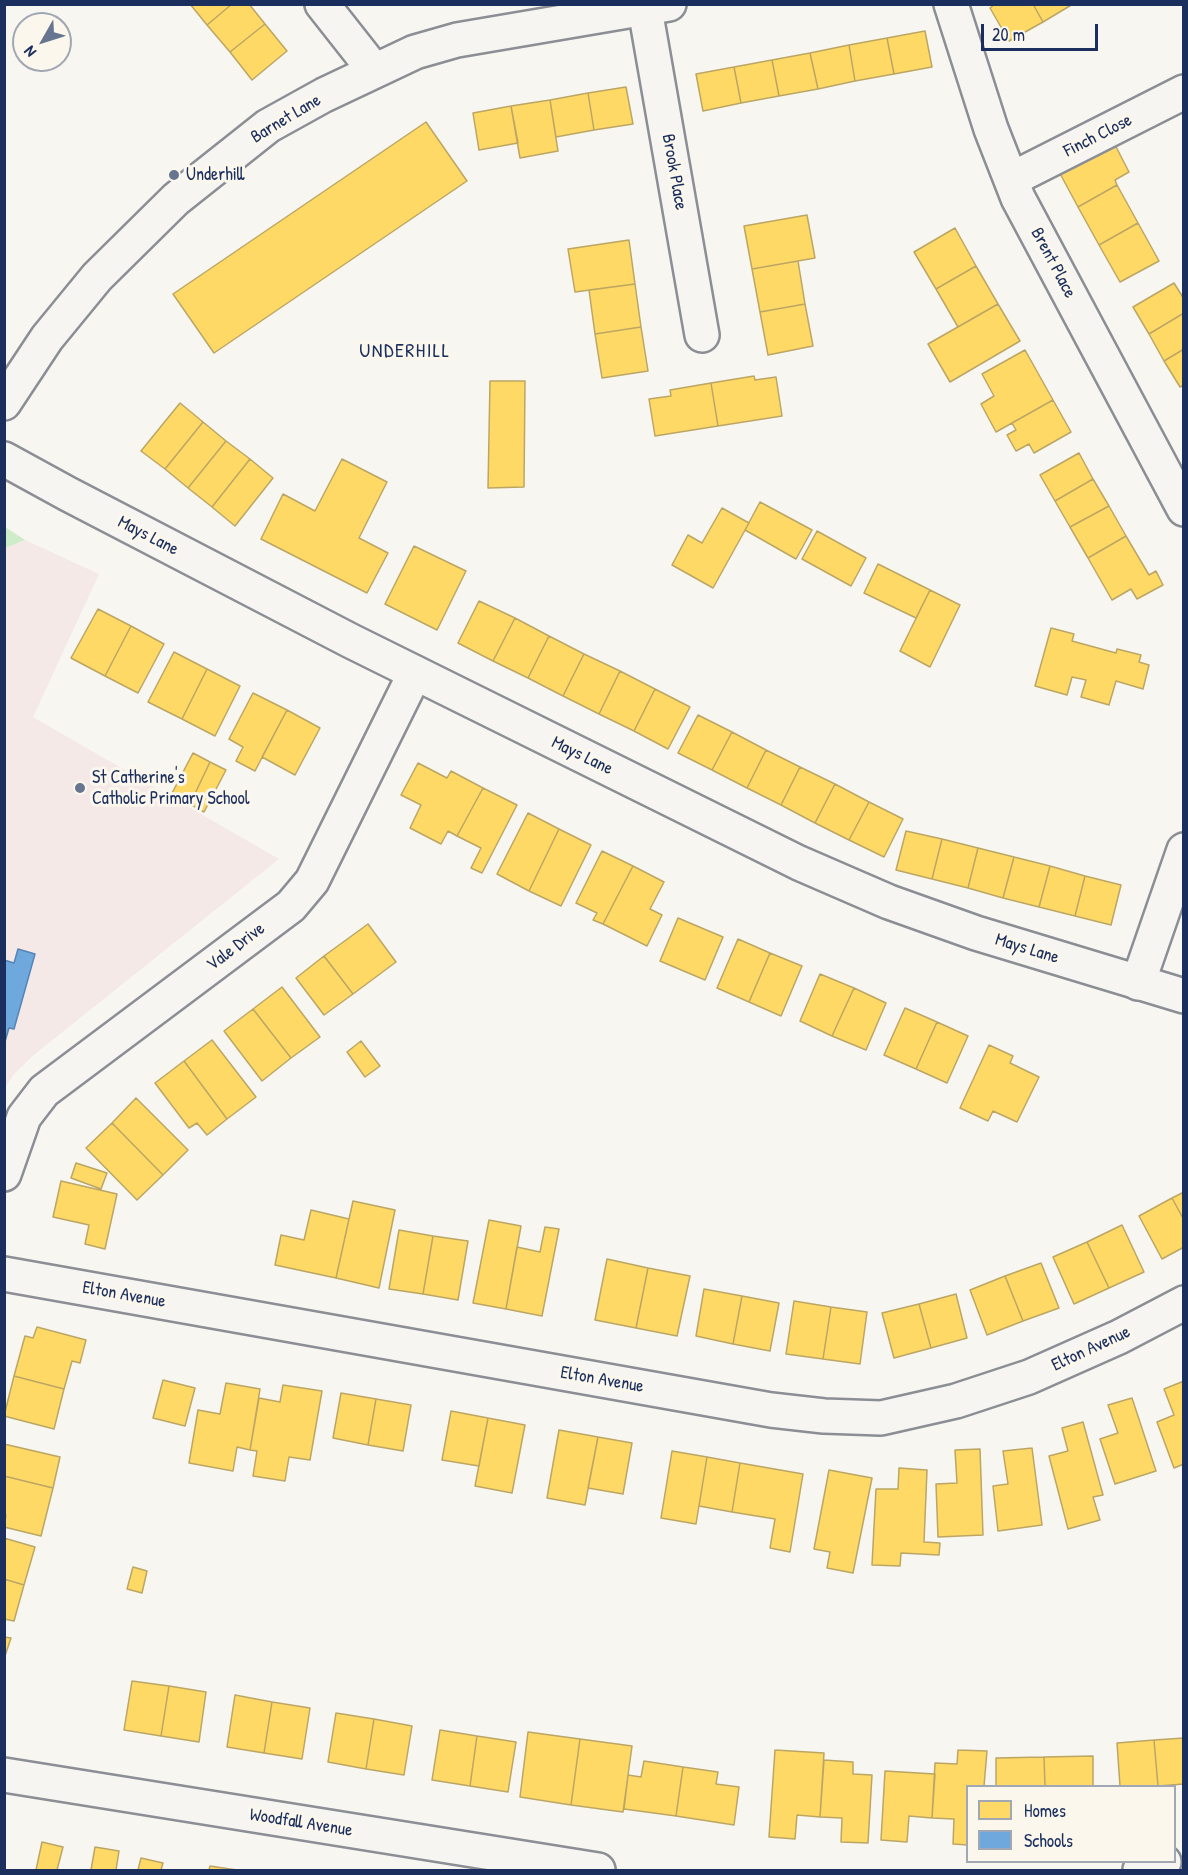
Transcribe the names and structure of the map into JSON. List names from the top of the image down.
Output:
{
  "streets": {
    "street": [
      "Barnet Lane",
      "Finch Close",
      "Brook Place",
      "Brent Place",
      "Mays Lane",
      "Vale Drive",
      "Elton Avenue",
      "Woodfall Avenue"
    ]
  },
  "crossings": [
    ["Barnet Lane", "Brook Place"],
    ["Finch Close", "Brent Place"],
    ["Mays Lane", "Vale Drive"]
  ],
  "districts": ["UNDERHILL"],
  "places": ["Underhill", "St Catherine's Catholic Primary School"],
  "legend": ["Homes", "Schools"],
  "scale_bar": "20 m",
  "north": "bottom left"
}
